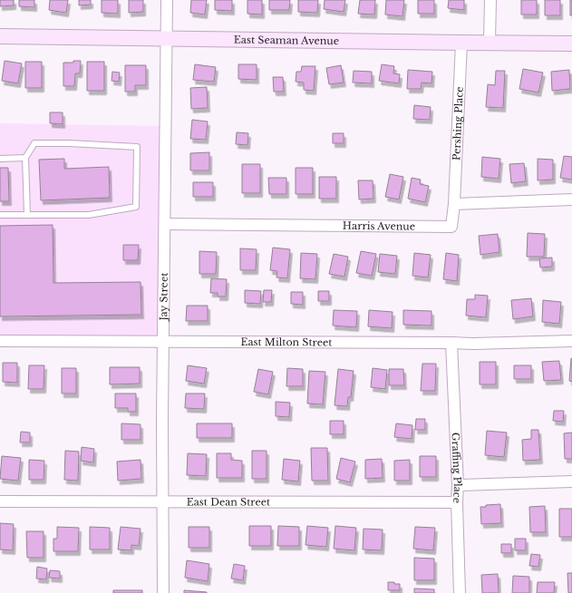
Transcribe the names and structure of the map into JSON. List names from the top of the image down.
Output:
{
  "streets": {
    "main road": ["East Seaman Avenue"],
    "street": [
      "Pershing Place",
      "Harris Avenue",
      "Jay Street",
      "East Milton Street",
      "Graffing Place",
      "East Dean Street"
    ]
  },
  "crossings": [
    ["East Seaman Avenue", "Pershing Place"],
    ["East Seaman Avenue", "Jay Street"],
    ["Pershing Place", "Harris Avenue"],
    ["Harris Avenue", "Jay Street"],
    ["Jay Street", "East Milton Street"],
    ["Jay Street", "East Dean Street"],
    ["East Milton Street", "Graffing Place"],
    ["Graffing Place", "East Dean Street"]
  ]
}
